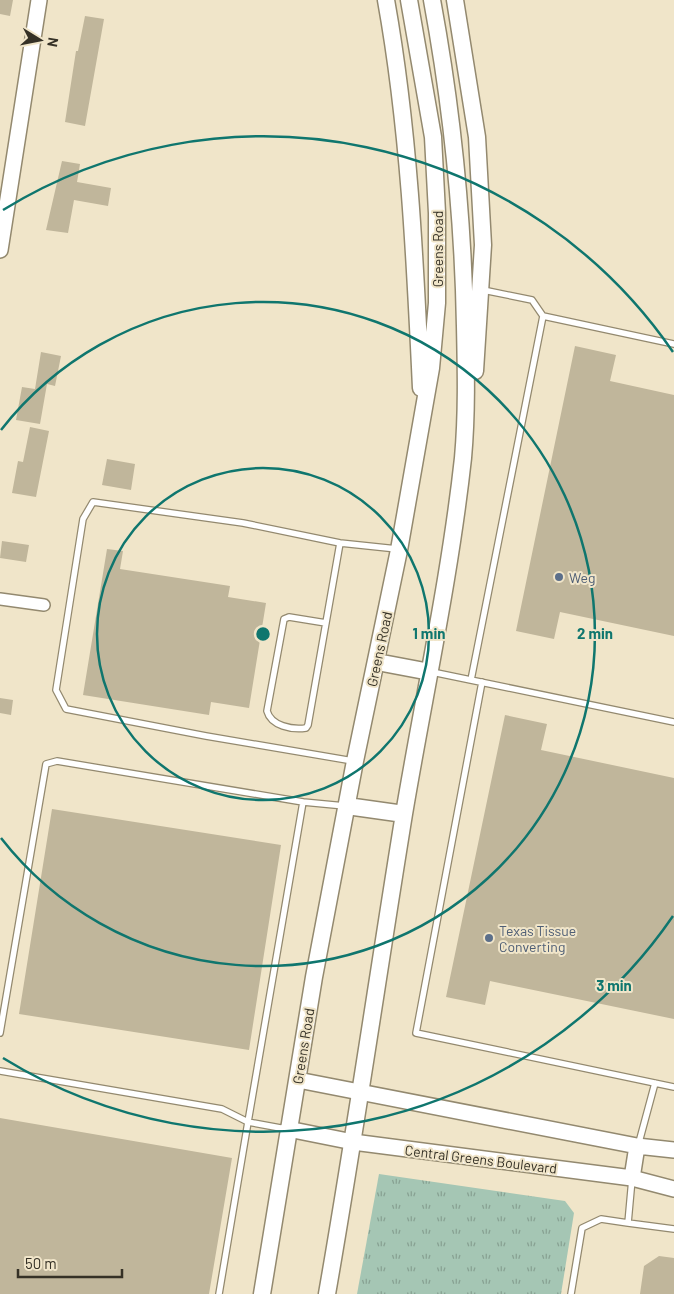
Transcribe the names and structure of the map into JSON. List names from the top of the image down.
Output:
{
  "streets": {
    "main road": ["Greens Road"],
    "street": ["Central Greens Boulevard"]
  },
  "crossings": [
    ["Greens Road", "Central Greens Boulevard"]
  ],
  "places": ["Weg", "Texas Tissue Converting"],
  "scale_bar": "50 m",
  "north": "right",
  "rings": ["1 min", "2 min", "3 min"]
}
